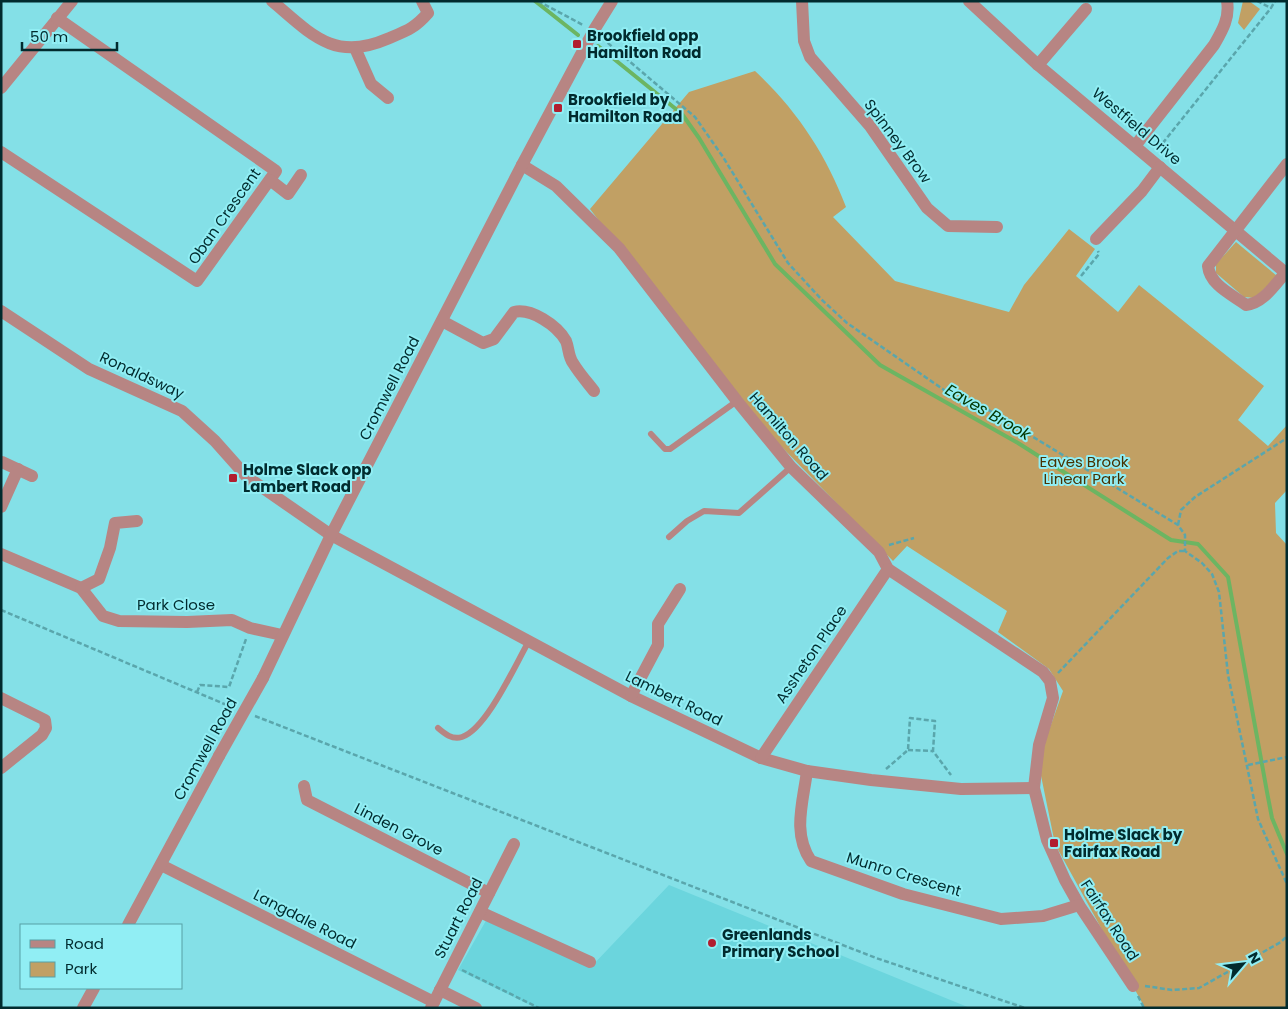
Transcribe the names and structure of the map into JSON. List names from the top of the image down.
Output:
{
  "streets": {
    "street": [
      "Westfield Drive",
      "Spinney Brow",
      "Oban Crescent",
      "Ronaldsway",
      "Cromwell Road",
      "Hamilton Road",
      "Park Close",
      "Assheton Place",
      "Lambert Road",
      "Linden Grove",
      "Munro Crescent",
      "Stuart Road",
      "Langdale Road",
      "Fairfax Road"
    ]
  },
  "crossings": [
    ["Ronaldsway", "Cromwell Road"],
    ["Ronaldsway", "Lambert Road"],
    ["Cromwell Road", "Hamilton Road"],
    ["Cromwell Road", "Park Close"],
    ["Cromwell Road", "Lambert Road"],
    ["Cromwell Road", "Langdale Road"],
    ["Hamilton Road", "Assheton Place"],
    ["Hamilton Road", "Fairfax Road"],
    ["Assheton Place", "Lambert Road"],
    ["Lambert Road", "Munro Crescent"],
    ["Lambert Road", "Fairfax Road"],
    ["Linden Grove", "Stuart Road"],
    ["Munro Crescent", "Fairfax Road"],
    ["Stuart Road", "Langdale Road"]
  ],
  "water": ["Eaves Brook"],
  "parks": ["Eaves Brook Linear Park"],
  "places": {
    "transit": [
      "Brookfield opp Hamilton Road",
      "Brookfield by Hamilton Road",
      "Holme Slack opp Lambert Road",
      "Holme Slack by Fairfax Road"
    ],
    "other": ["Greenlands Primary School"]
  },
  "legend": ["Road", "Park"],
  "scale_bar": "50 m",
  "north": "top right"
}
